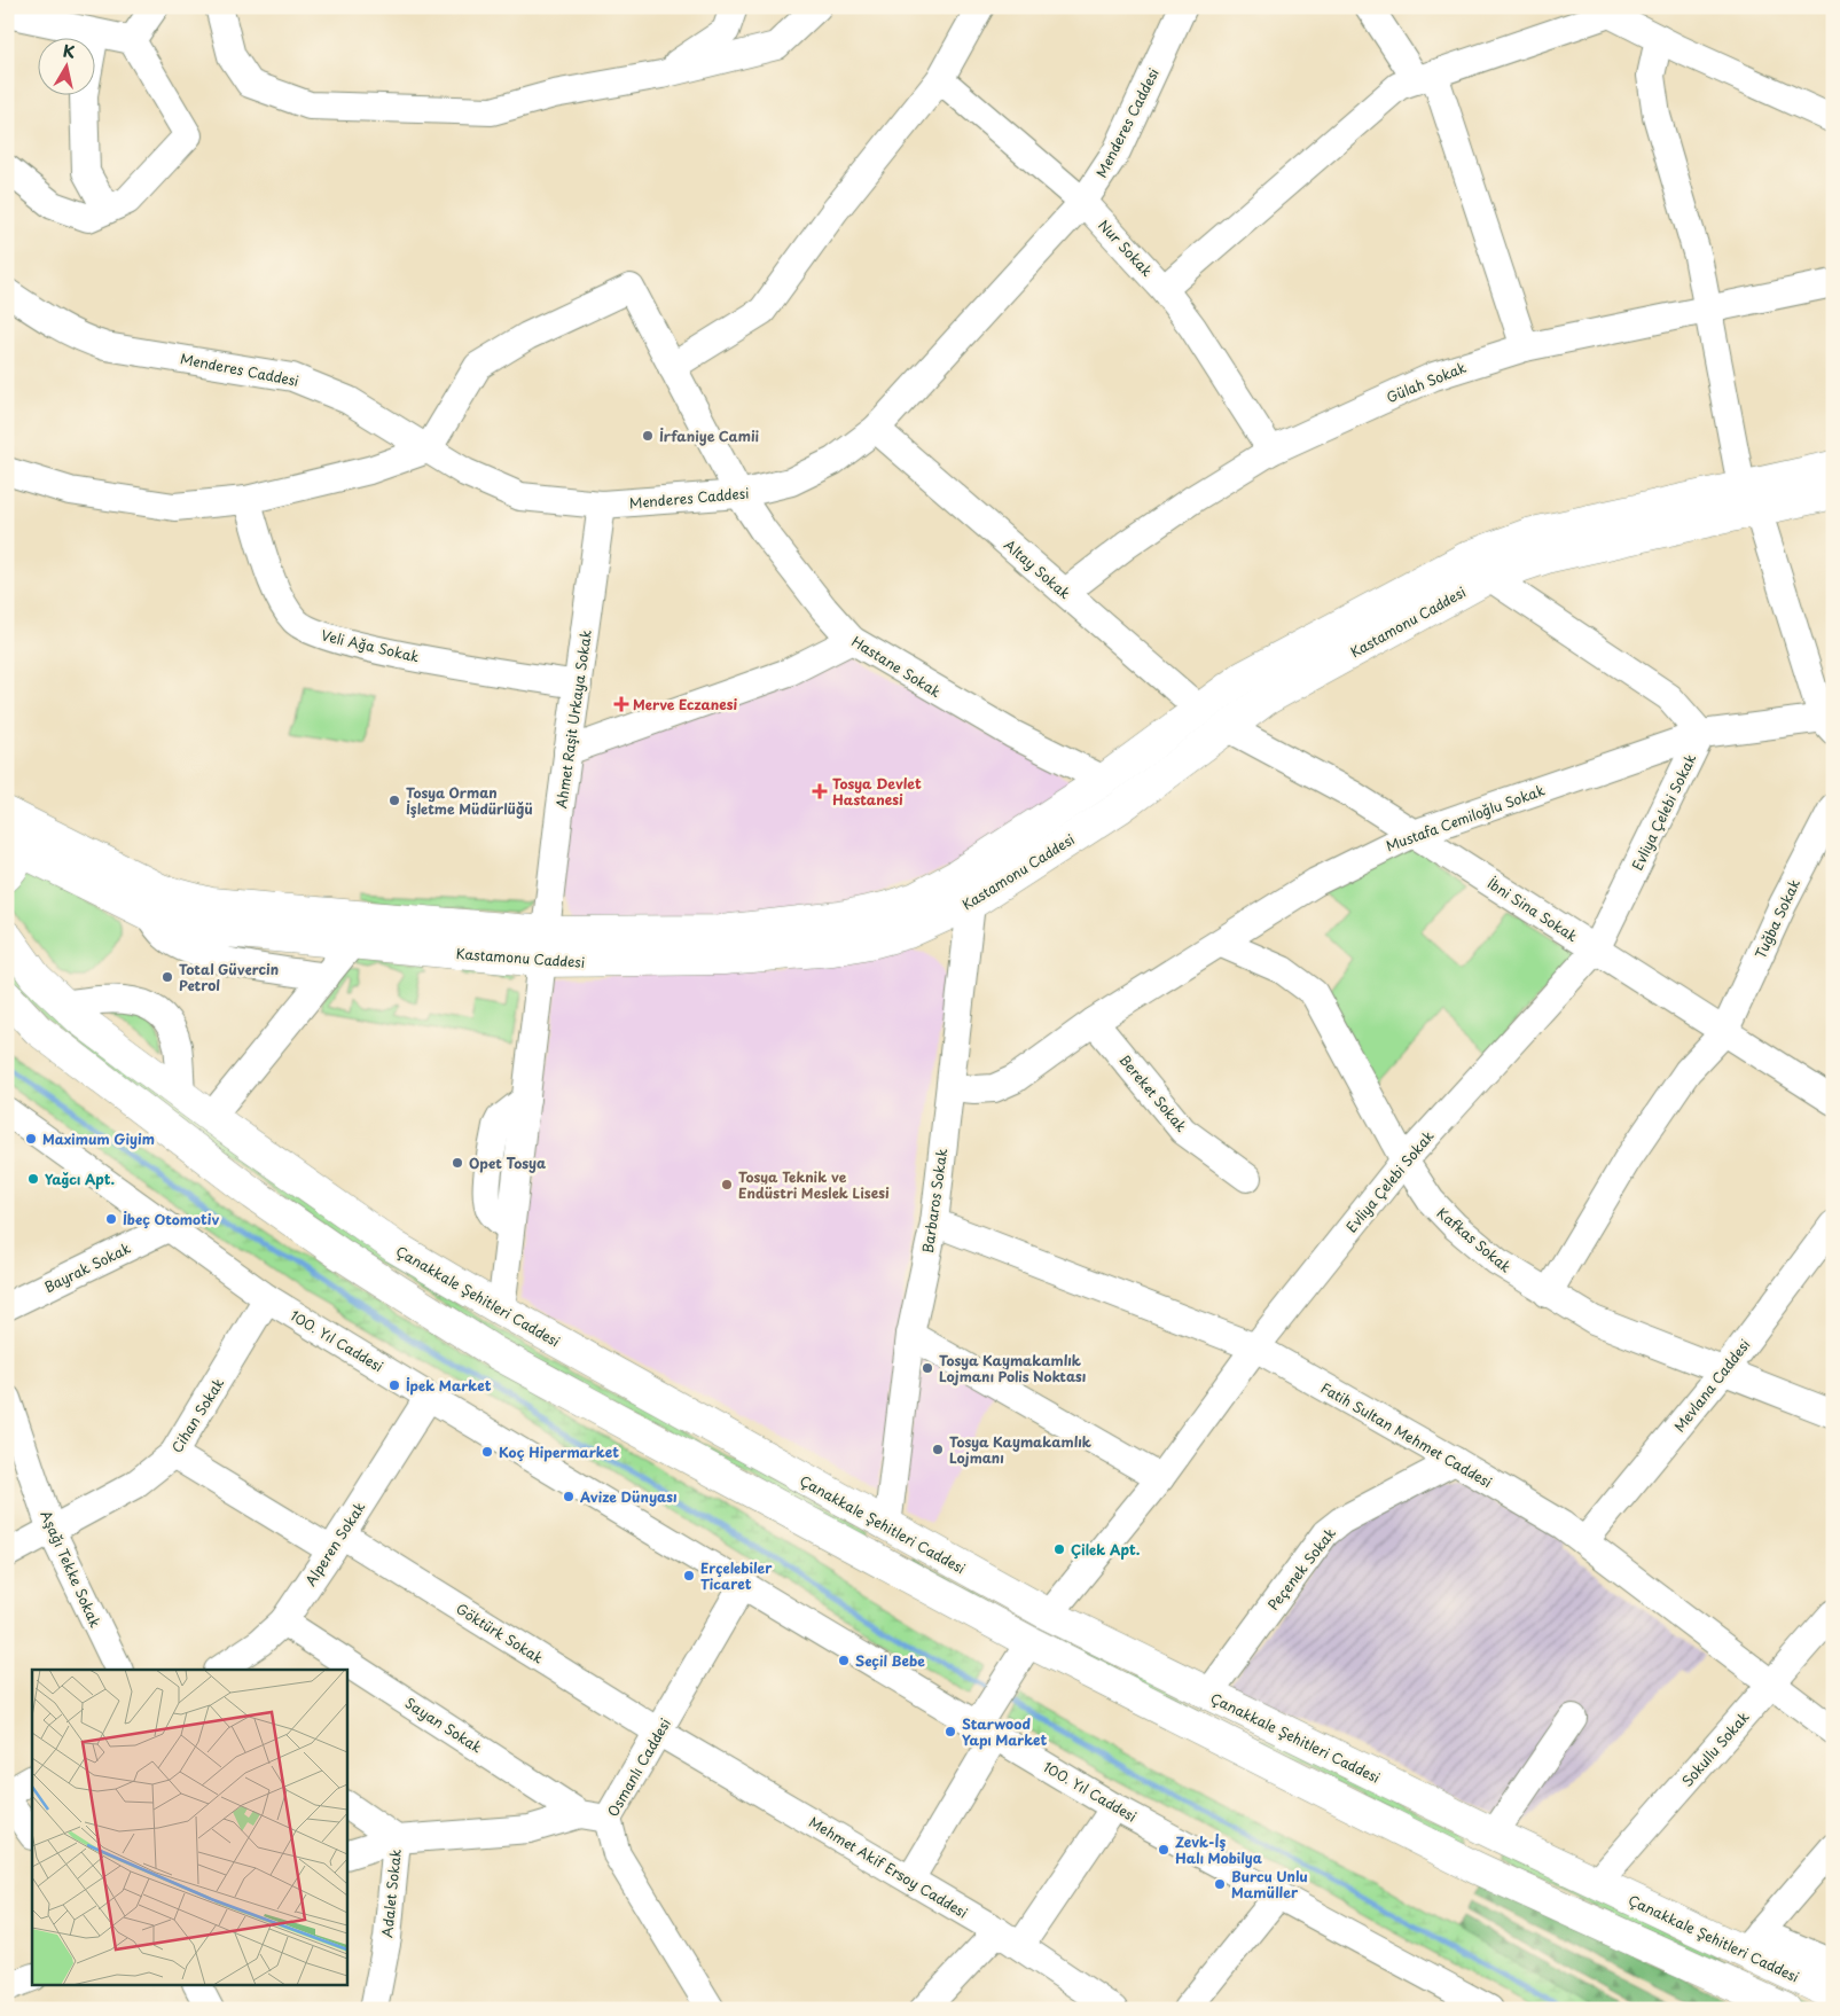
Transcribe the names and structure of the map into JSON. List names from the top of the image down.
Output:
{
  "streets": {
    "main road": ["Kastamonu Caddesi", "Çanakkale Şehitleri Caddesi"],
    "street": [
      "Menderes Caddesi",
      "Nur Sokak",
      "Gülah Sokak",
      "Altay Sokak",
      "Veli Ağa Sokak",
      "Hastane Sokak",
      "Ahmet Raşit Urkaya Sokak",
      "Evliya Çelebi Sokak",
      "Mustafa Cemiloğlu Sokak",
      "İbni Sina Sokak",
      "Tuğba Sokak",
      "Bereket Sokak",
      "Barbaros Sokak",
      "Kafkas Sokak",
      "Bayrak Sokak",
      "100. Yıl Caddesi",
      "Mevlana Caddesi",
      "Cihan Sokak",
      "Fatih Sultan Mehmet Caddesi",
      "Alperen Sokak",
      "Aşağı Tekke Sokak",
      "Peçenek Sokak",
      "Göktürk Sokak",
      "Sayan Sokak",
      "Sokullu Sokak",
      "Osmanlı Caddesi",
      "Mehmet Akif Ersoy Caddesi",
      "Adalet Sokak"
    ]
  },
  "crossings": [
    ["Menderes Caddesi", "Nur Sokak"],
    ["Menderes Caddesi", "Altay Sokak"],
    ["Menderes Caddesi", "Hastane Sokak"],
    ["Menderes Caddesi", "Ahmet Raşit Urkaya Sokak"],
    ["Nur Sokak", "Gülah Sokak"],
    ["Gülah Sokak", "Altay Sokak"],
    ["Altay Sokak", "Kastamonu Caddesi"],
    ["Kastamonu Caddesi", "Hastane Sokak"],
    ["Kastamonu Caddesi", "Ahmet Raşit Urkaya Sokak"],
    ["Kastamonu Caddesi", "İbni Sina Sokak"],
    ["Kastamonu Caddesi", "Barbaros Sokak"],
    ["Veli Ağa Sokak", "Ahmet Raşit Urkaya Sokak"],
    ["Evliya Çelebi Sokak", "Mustafa Cemiloğlu Sokak"],
    ["Evliya Çelebi Sokak", "İbni Sina Sokak"],
    ["Evliya Çelebi Sokak", "Kafkas Sokak"],
    ["Evliya Çelebi Sokak", "Çanakkale Şehitleri Caddesi"],
    ["Evliya Çelebi Sokak", "Fatih Sultan Mehmet Caddesi"],
    ["Mustafa Cemiloğlu Sokak", "İbni Sina Sokak"],
    ["Mustafa Cemiloğlu Sokak", "Bereket Sokak"],
    ["Mustafa Cemiloğlu Sokak", "Barbaros Sokak"],
    ["Mustafa Cemiloğlu Sokak", "Kafkas Sokak"],
    ["İbni Sina Sokak", "Tuğba Sokak"],
    ["Tuğba Sokak", "Kafkas Sokak"],
    ["Barbaros Sokak", "Çanakkale Şehitleri Caddesi"],
    ["Barbaros Sokak", "Fatih Sultan Mehmet Caddesi"],
    ["Kafkas Sokak", "Mevlana Caddesi"],
    ["Bayrak Sokak", "100. Yıl Caddesi"],
    ["Çanakkale Şehitleri Caddesi", "Peçenek Sokak"],
    ["Çanakkale Şehitleri Caddesi", "Sokullu Sokak"],
    ["100. Yıl Caddesi", "Cihan Sokak"],
    ["100. Yıl Caddesi", "Alperen Sokak"],
    ["100. Yıl Caddesi", "Osmanlı Caddesi"],
    ["Mevlana Caddesi", "Fatih Sultan Mehmet Caddesi"],
    ["Cihan Sokak", "Aşağı Tekke Sokak"],
    ["Cihan Sokak", "Göktürk Sokak"],
    ["Fatih Sultan Mehmet Caddesi", "Peçenek Sokak"],
    ["Fatih Sultan Mehmet Caddesi", "Sokullu Sokak"],
    ["Alperen Sokak", "Göktürk Sokak"],
    ["Alperen Sokak", "Sayan Sokak"],
    ["Göktürk Sokak", "Osmanlı Caddesi"],
    ["Göktürk Sokak", "Mehmet Akif Ersoy Caddesi"],
    ["Sayan Sokak", "Osmanlı Caddesi"],
    ["Osmanlı Caddesi", "Mehmet Akif Ersoy Caddesi"]
  ],
  "places": {
    "other": [
      "İrfaniye Camii",
      "Tosya Orman İşletme Müdürlüğü",
      "Total Güvercin Petrol",
      "Maximum Giyim",
      "Opet Tosya",
      "Yağcı Apt.",
      "Tosya Teknik ve Endüstri Meslek Lisesi",
      "İbeç Otomotiv",
      "Tosya Kaymakamlık Lojmanı Polis Noktası",
      "İpek Market",
      "Tosya Kaymakamlık Lojmanı",
      "Koç Hipermarket",
      "Avize Dünyası",
      "Çilek Apt.",
      "Erçelebiler Ticaret",
      "Seçil Bebe",
      "Starwood Yapı Market",
      "Zevk-İş Halı Mobilya",
      "Burcu Unlu Mamüller"
    ],
    "health": ["Merve Eczanesi", "Tosya Devlet Hastanesi"]
  },
  "north": "top"
}
